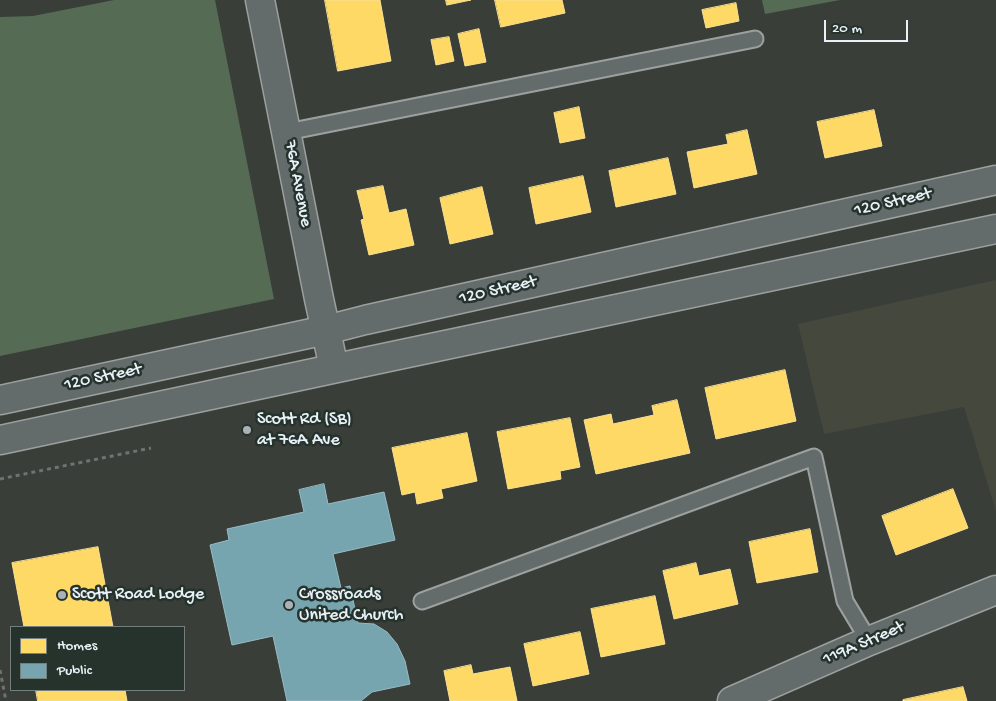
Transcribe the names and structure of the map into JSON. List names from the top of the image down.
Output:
{
  "streets": {
    "main road": ["76A Avenue", "120 Street", "119A Street"]
  },
  "crossings": [
    ["76A Avenue", "120 Street"]
  ],
  "places": ["Scott Rd (SB) at 76A Ave", "Scott Road Lodge", "Crossroads United Church"],
  "legend": ["Homes", "Public"],
  "scale_bar": "20 m"
}
